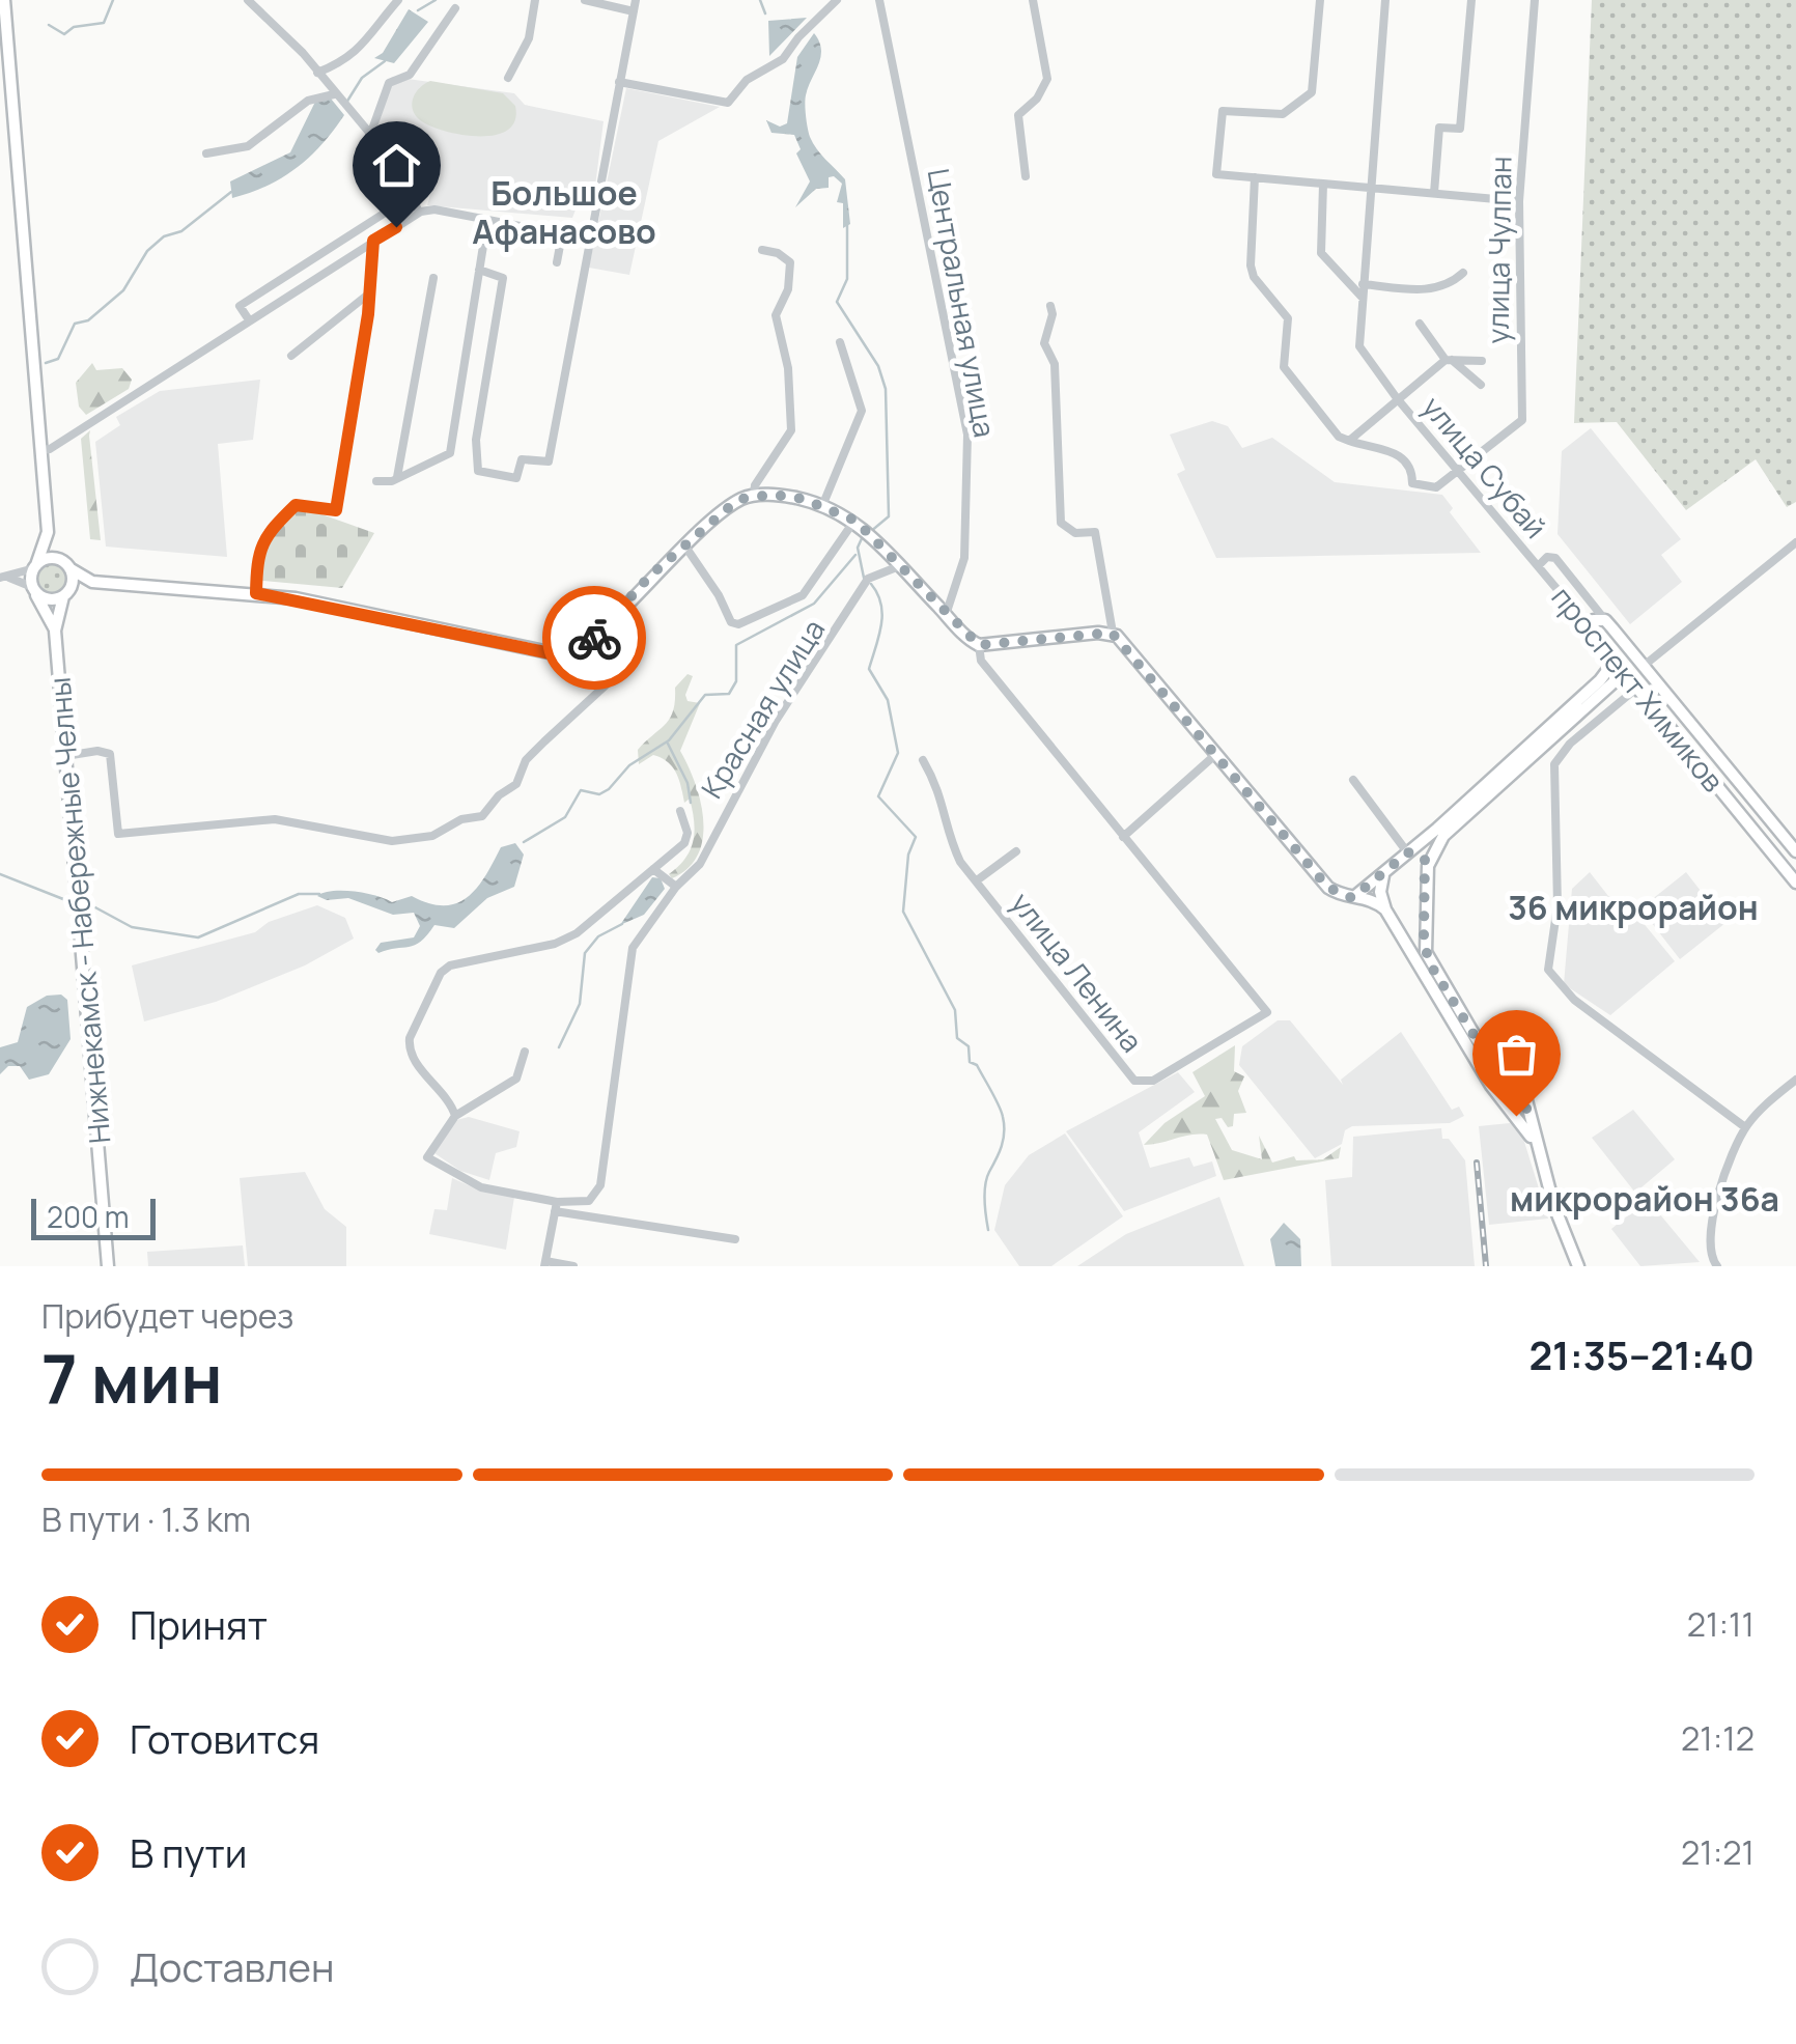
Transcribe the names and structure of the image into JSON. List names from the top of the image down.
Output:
{
  "streets": {
    "main road": ["проспект Химиков", "Нижнекамск - Набережные Челны"],
    "street": [
      "улица Чулпан",
      "Центральная улица",
      "улица Субай",
      "Красная улица",
      "улица Ленина"
    ]
  },
  "crossings": [
    ["улица Чулпан", "улица Субай"],
    ["улица Субай", "проспект Химиков"]
  ],
  "districts": ["Большое Афанасово", "36 микрорайон", "микрорайон 36а"],
  "scale_bar": "200 m",
  "page": {
    "scale": "200 m",
    "heading": ["7 мин", "Прибудет через", "21:35–21:40"],
    "bar": "В пути · 1.3 km",
    "list": [
      ["Принят", "21:11"],
      ["Готовится", "21:12"],
      ["В пути", "21:21"],
      "Доставлен"
    ]
  }
}
